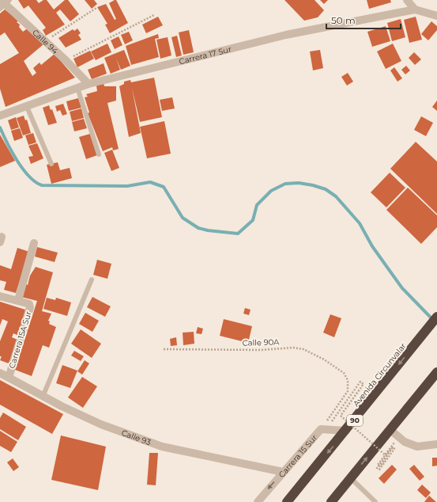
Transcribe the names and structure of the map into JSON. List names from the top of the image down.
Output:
{
  "streets": {
    "highway": ["Avenida Circunvalar", "90"],
    "street": [
      "Calle 94",
      "Carrera 17 Sur",
      "Carrera 15A Sur",
      "Calle 93",
      "Carrera 15 Sur"
    ],
    "path": ["Calle 90A"]
  },
  "crossings": [
    ["Calle 94", "Carrera 17 Sur"],
    ["Carrera 15A Sur", "Calle 93"],
    ["Calle 90A", "Carrera 15 Sur"],
    ["Calle 93", "Carrera 15 Sur"]
  ],
  "one_way": ["Carrera 15 Sur"],
  "scale_bar": "50 m"
}
